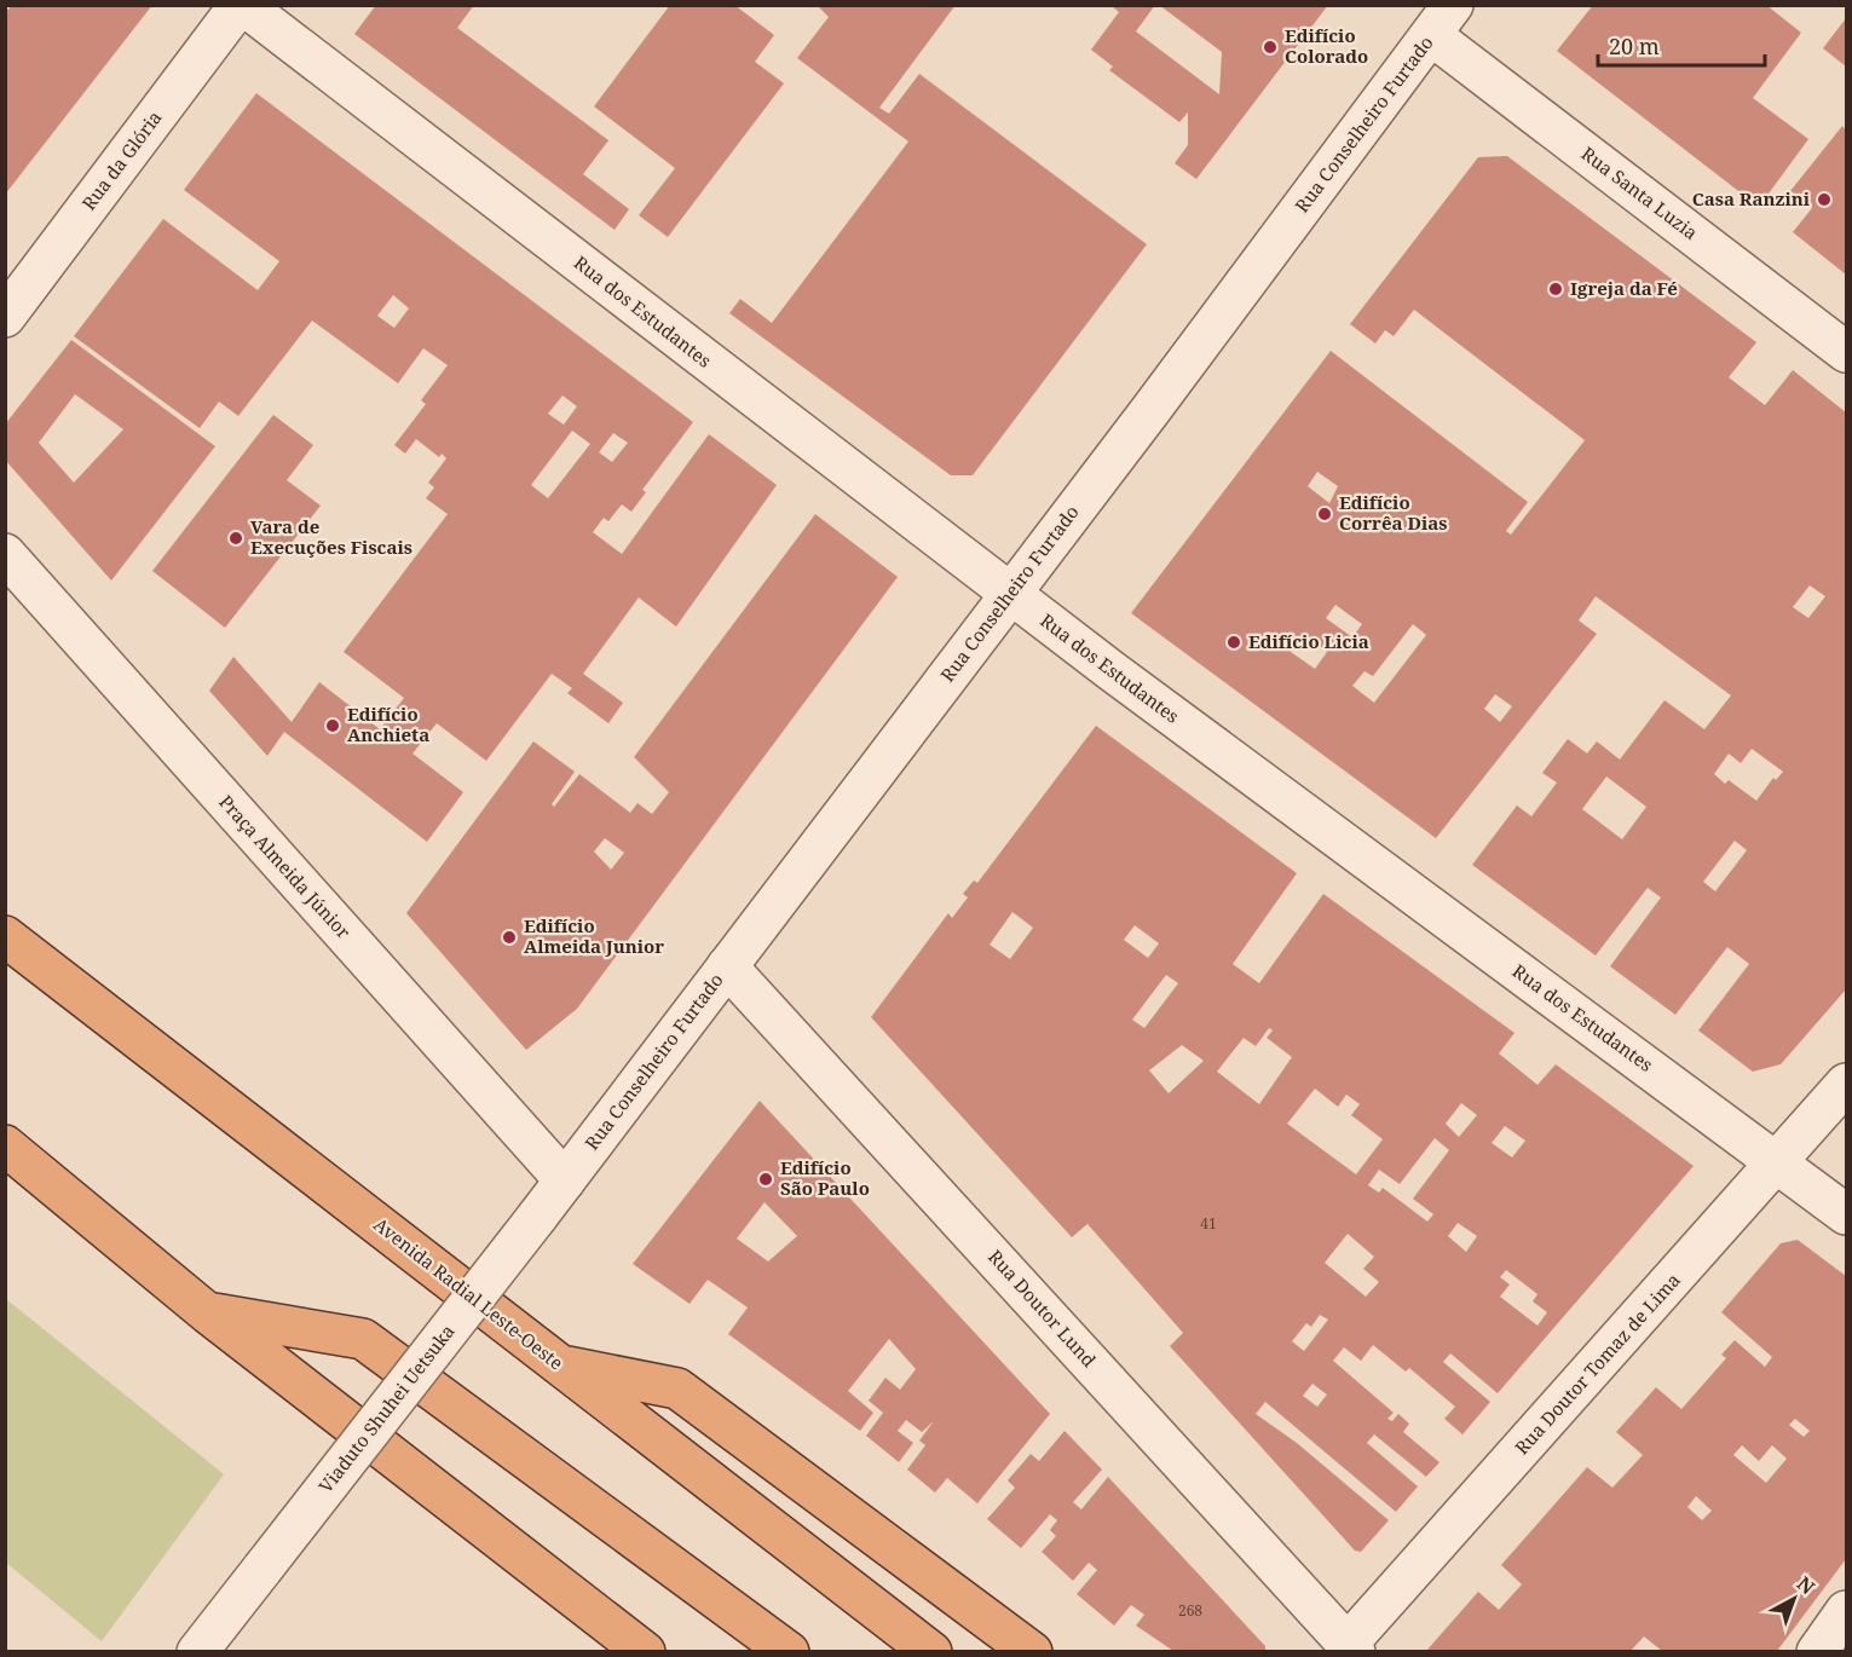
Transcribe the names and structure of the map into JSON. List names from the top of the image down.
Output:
{
  "streets": {
    "highway": ["Avenida Radial Leste-Oeste"],
    "street": [
      "Rua Conselheiro Furtado",
      "Rua da Glória",
      "Rua Santa Luzia",
      "Rua dos Estudantes",
      "Praça Almeida Júnior",
      "Rua Doutor Lund",
      "Rua Doutor Tomaz de Lima",
      "Viaduto Shuhei Uetsuka"
    ]
  },
  "crossings": [
    ["Rua Conselheiro Furtado", "Rua Santa Luzia"],
    ["Rua Conselheiro Furtado", "Rua dos Estudantes"],
    ["Rua Conselheiro Furtado", "Praça Almeida Júnior"],
    ["Rua Conselheiro Furtado", "Rua Doutor Lund"],
    ["Rua Conselheiro Furtado", "Viaduto Shuhei Uetsuka"],
    ["Rua da Glória", "Rua dos Estudantes"],
    ["Rua dos Estudantes", "Rua Doutor Tomaz de Lima"],
    ["Praça Almeida Júnior", "Viaduto Shuhei Uetsuka"],
    ["Rua Doutor Lund", "Rua Doutor Tomaz de Lima"]
  ],
  "places": [
    "Edifício Colorado",
    "Casa Ranzini",
    "Igreja da Fé",
    "Edifício Corrêa Dias",
    "Vara de Execuções Fiscais",
    "Edifício Licia",
    "Edifício Anchieta",
    "Edifício Almeida Junior",
    "Edifício São Paulo"
  ],
  "house_numbers": ["41", "268"],
  "scale_bar": "20 m",
  "north": "top right"
}
